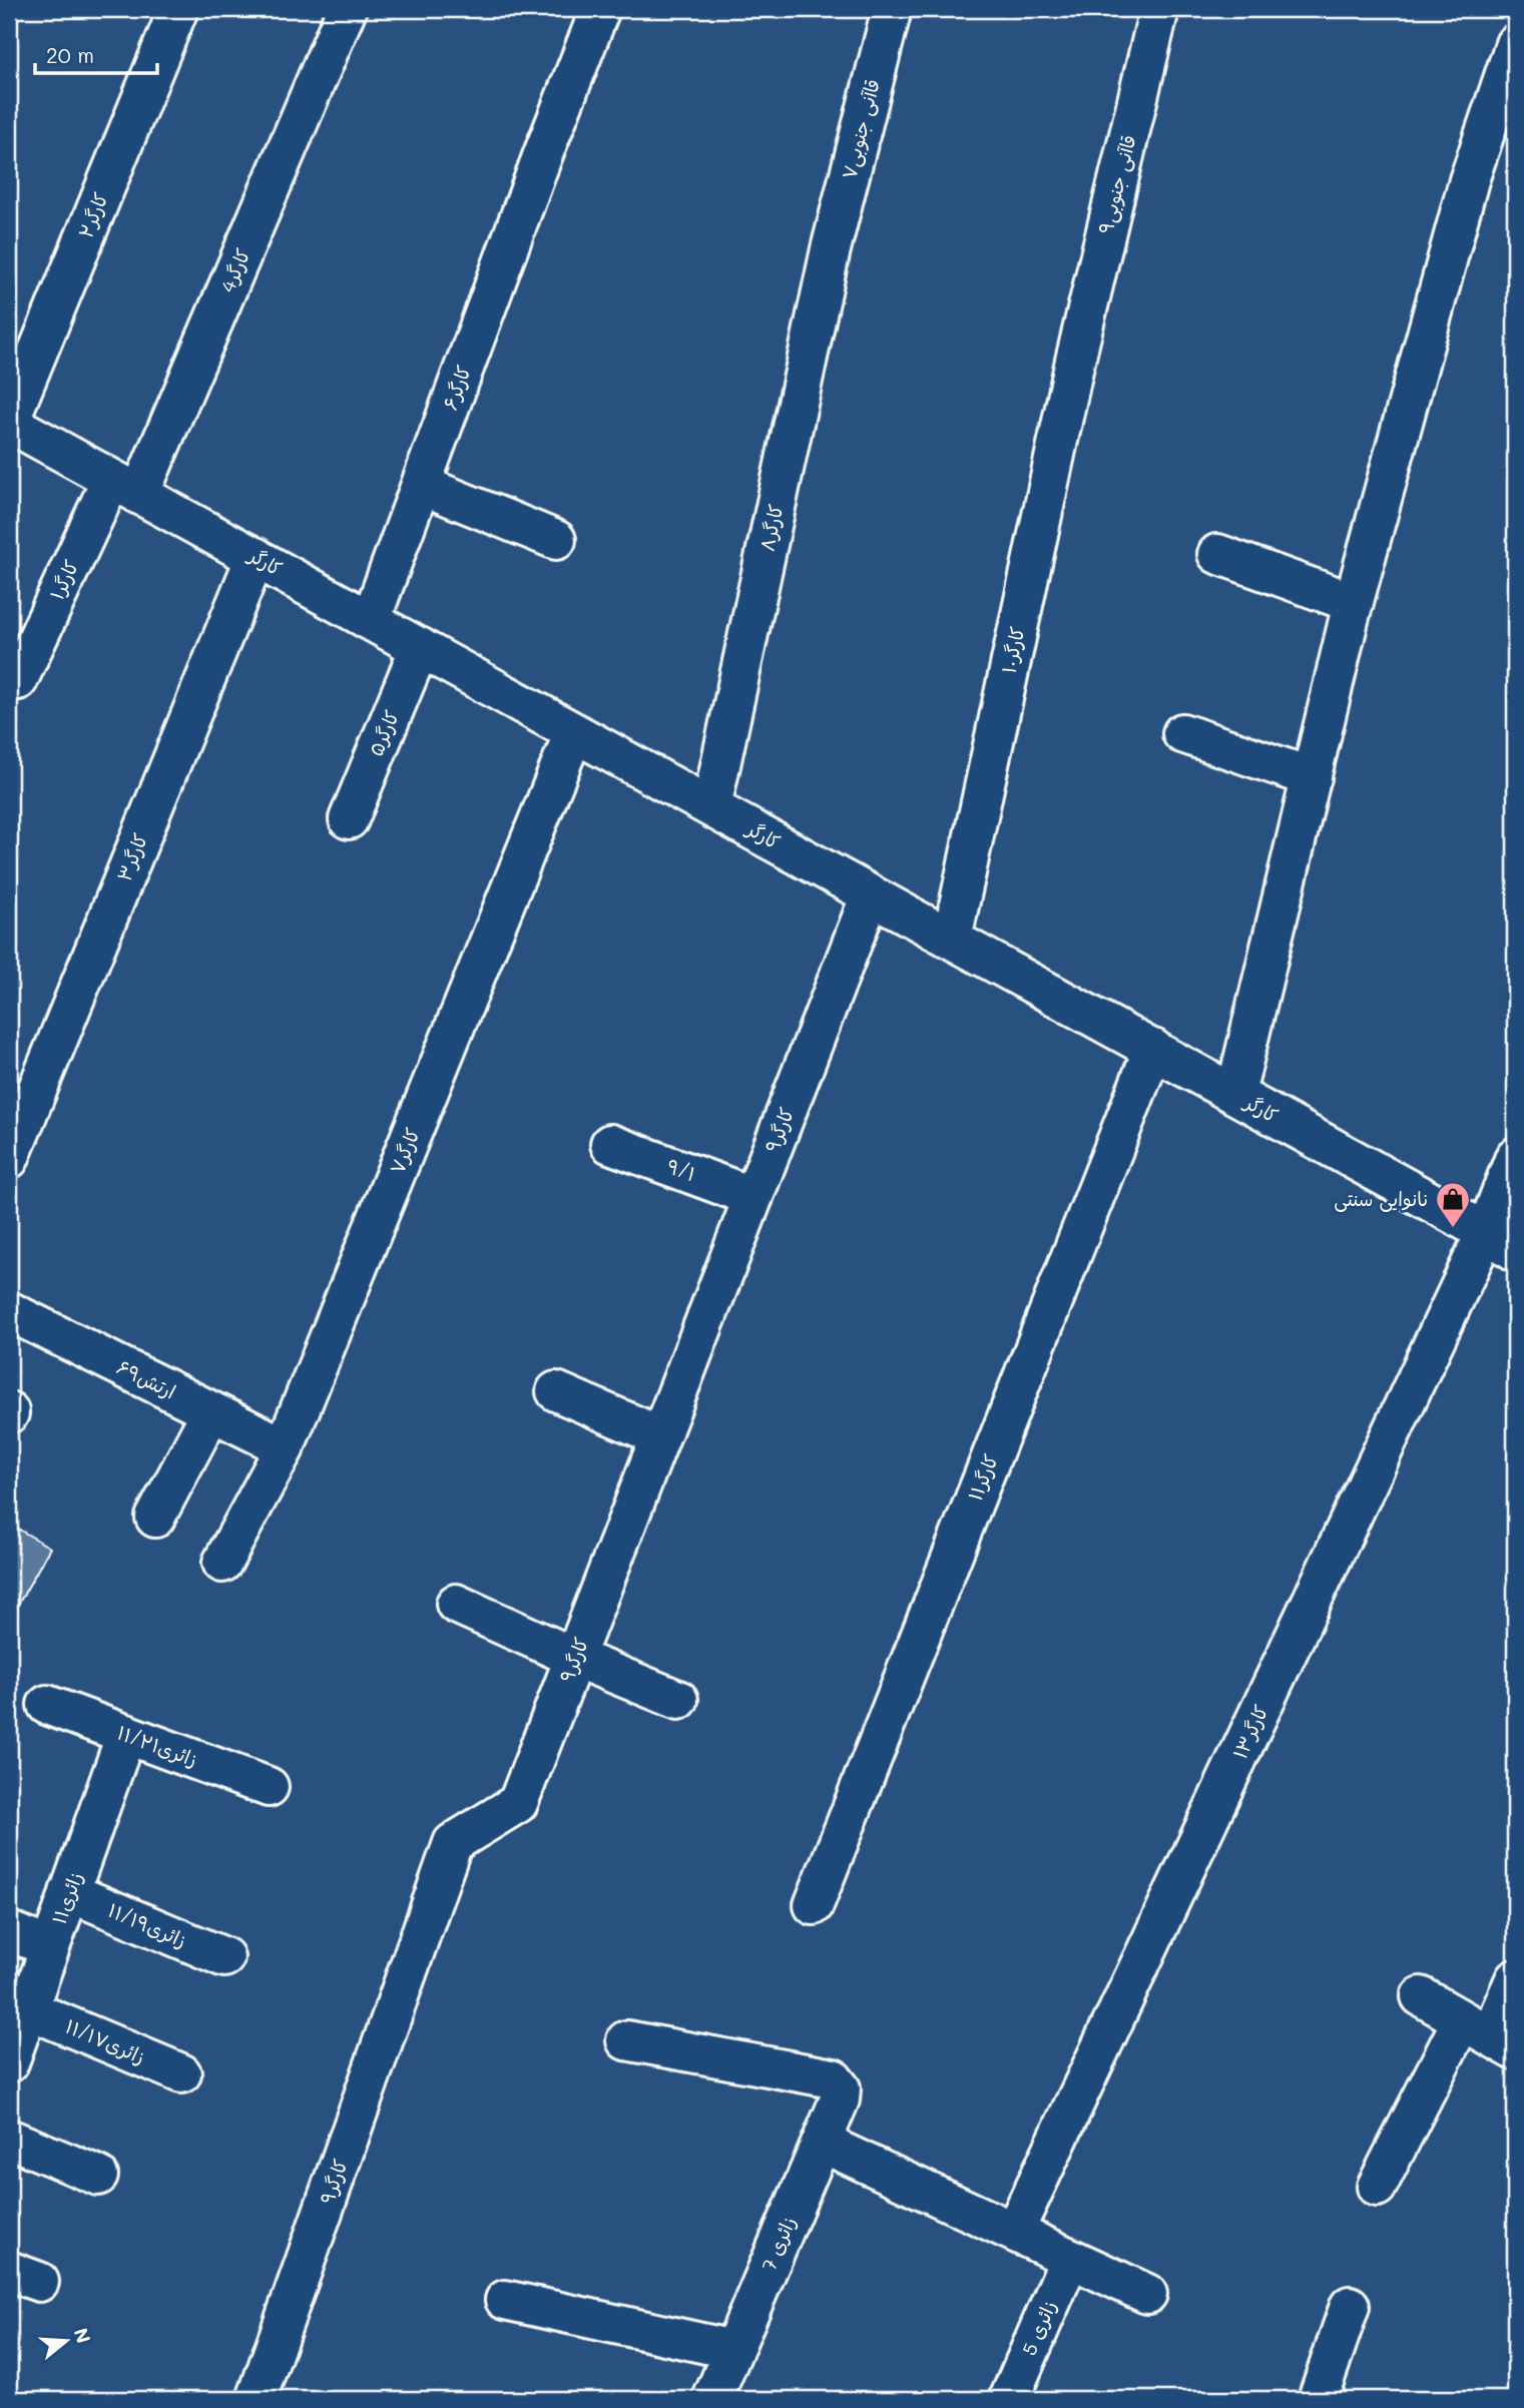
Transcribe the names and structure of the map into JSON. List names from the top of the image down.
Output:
{
  "streets": {
    "street": [
      "قاآنی جنوبی۷",
      "قاآنی جنوبی۹",
      "کارگر۲",
      "4کارگر",
      "کارگر۶",
      "کارگر۸",
      "کارگر",
      "کارگر۱",
      "کارگر۱۰",
      "کارگر۵",
      "کارگر۳",
      "کارگر۹",
      "کارگر۷",
      "۹/۱",
      "ارتش۶۹",
      "کارگر۱۱",
      "کارگر۱۳",
      "۱۱/۲۱زائری",
      "زائری۱۱",
      "زائری۱۱/۱۹",
      "زائری۱۱/۱۷",
      "زائری 7",
      "5 زائری"
    ]
  },
  "crossings": [
    ["قاآنی جنوبی۷", "کارگر۸"],
    ["قاآنی جنوبی۹", "کارگر۱۰"],
    ["کارگر۲", "کارگر"],
    ["4کارگر", "کارگر"],
    ["4کارگر", "کارگر۱"],
    ["کارگر۶", "کارگر"],
    ["کارگر۸", "کارگر"],
    ["کارگر", "کارگر۱"],
    ["کارگر", "کارگر۱۰"],
    ["کارگر", "کارگر۵"],
    ["کارگر", "کارگر۳"],
    ["کارگر", "کارگر۹"],
    ["کارگر", "کارگر۷"],
    ["کارگر", "کارگر۱۱"],
    ["کارگر", "کارگر۱۳"],
    ["کارگر۹", "۹/۱"],
    ["کارگر۷", "ارتش۶۹"],
    ["۱۱/۲۱زائری", "زائری۱۱"],
    ["زائری۱۱", "زائری۱۱/۱۹"],
    ["زائری۱۱", "زائری۱۱/۱۷"]
  ],
  "places": {
    "shop": ["نانوایی سنتی"]
  },
  "scale_bar": "20 m",
  "north": "right"
}
